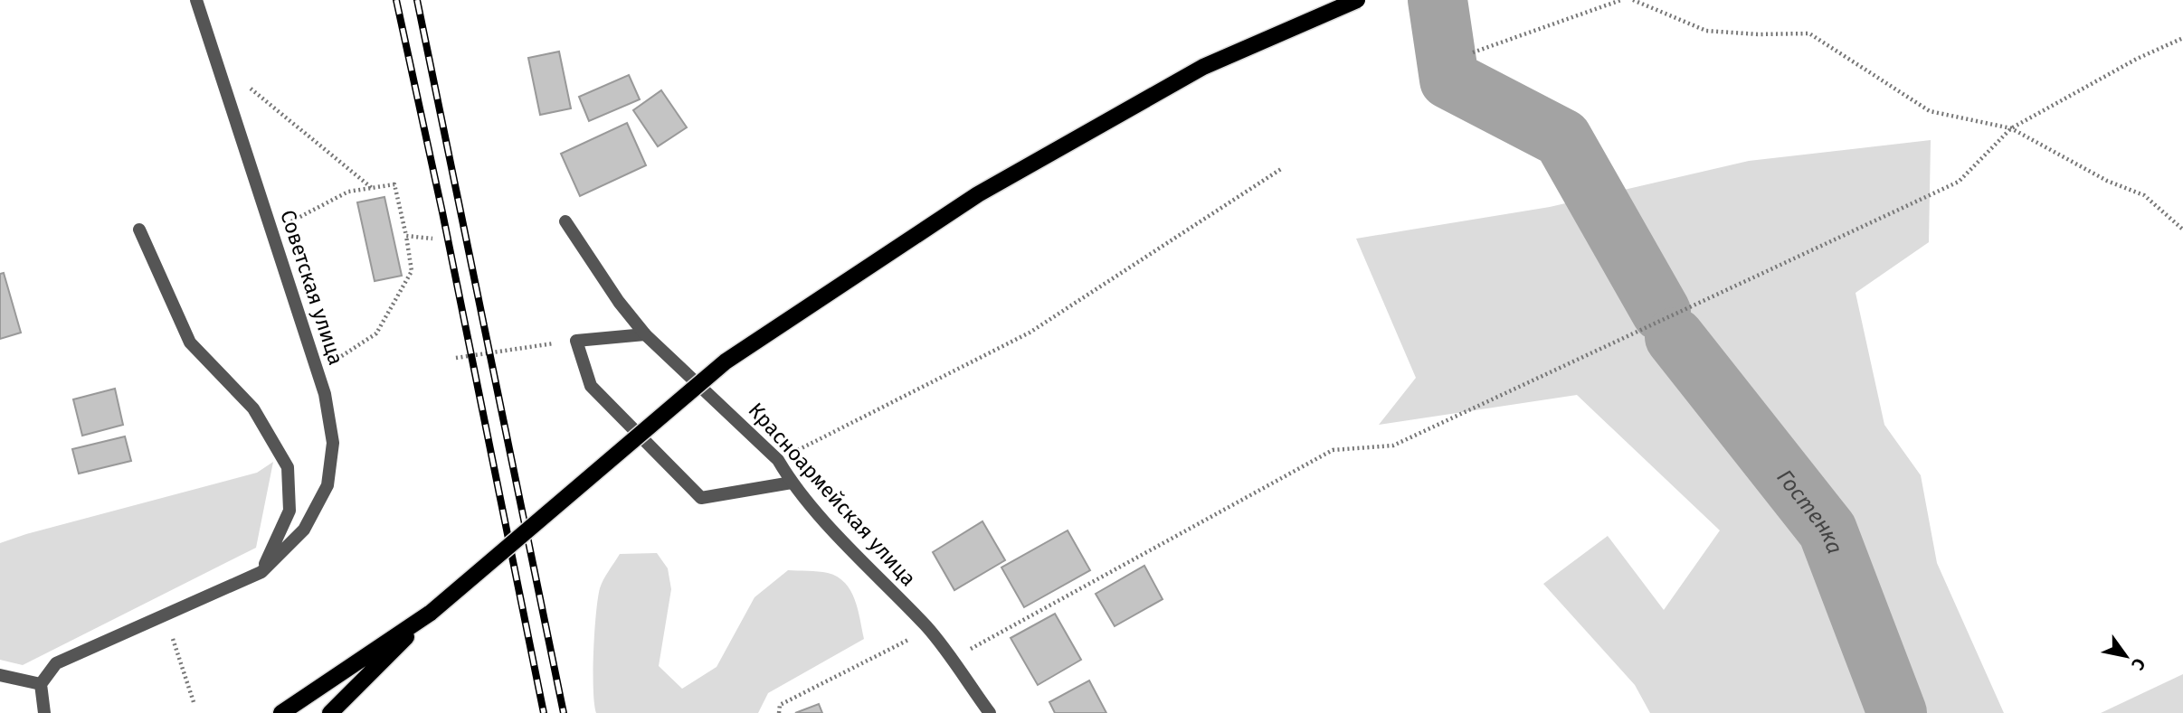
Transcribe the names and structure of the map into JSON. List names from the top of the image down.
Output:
{
  "streets": {
    "street": ["Советская улица", "Красноармейская улица"]
  },
  "water": ["Гостенка"],
  "north": "bottom right"
}
